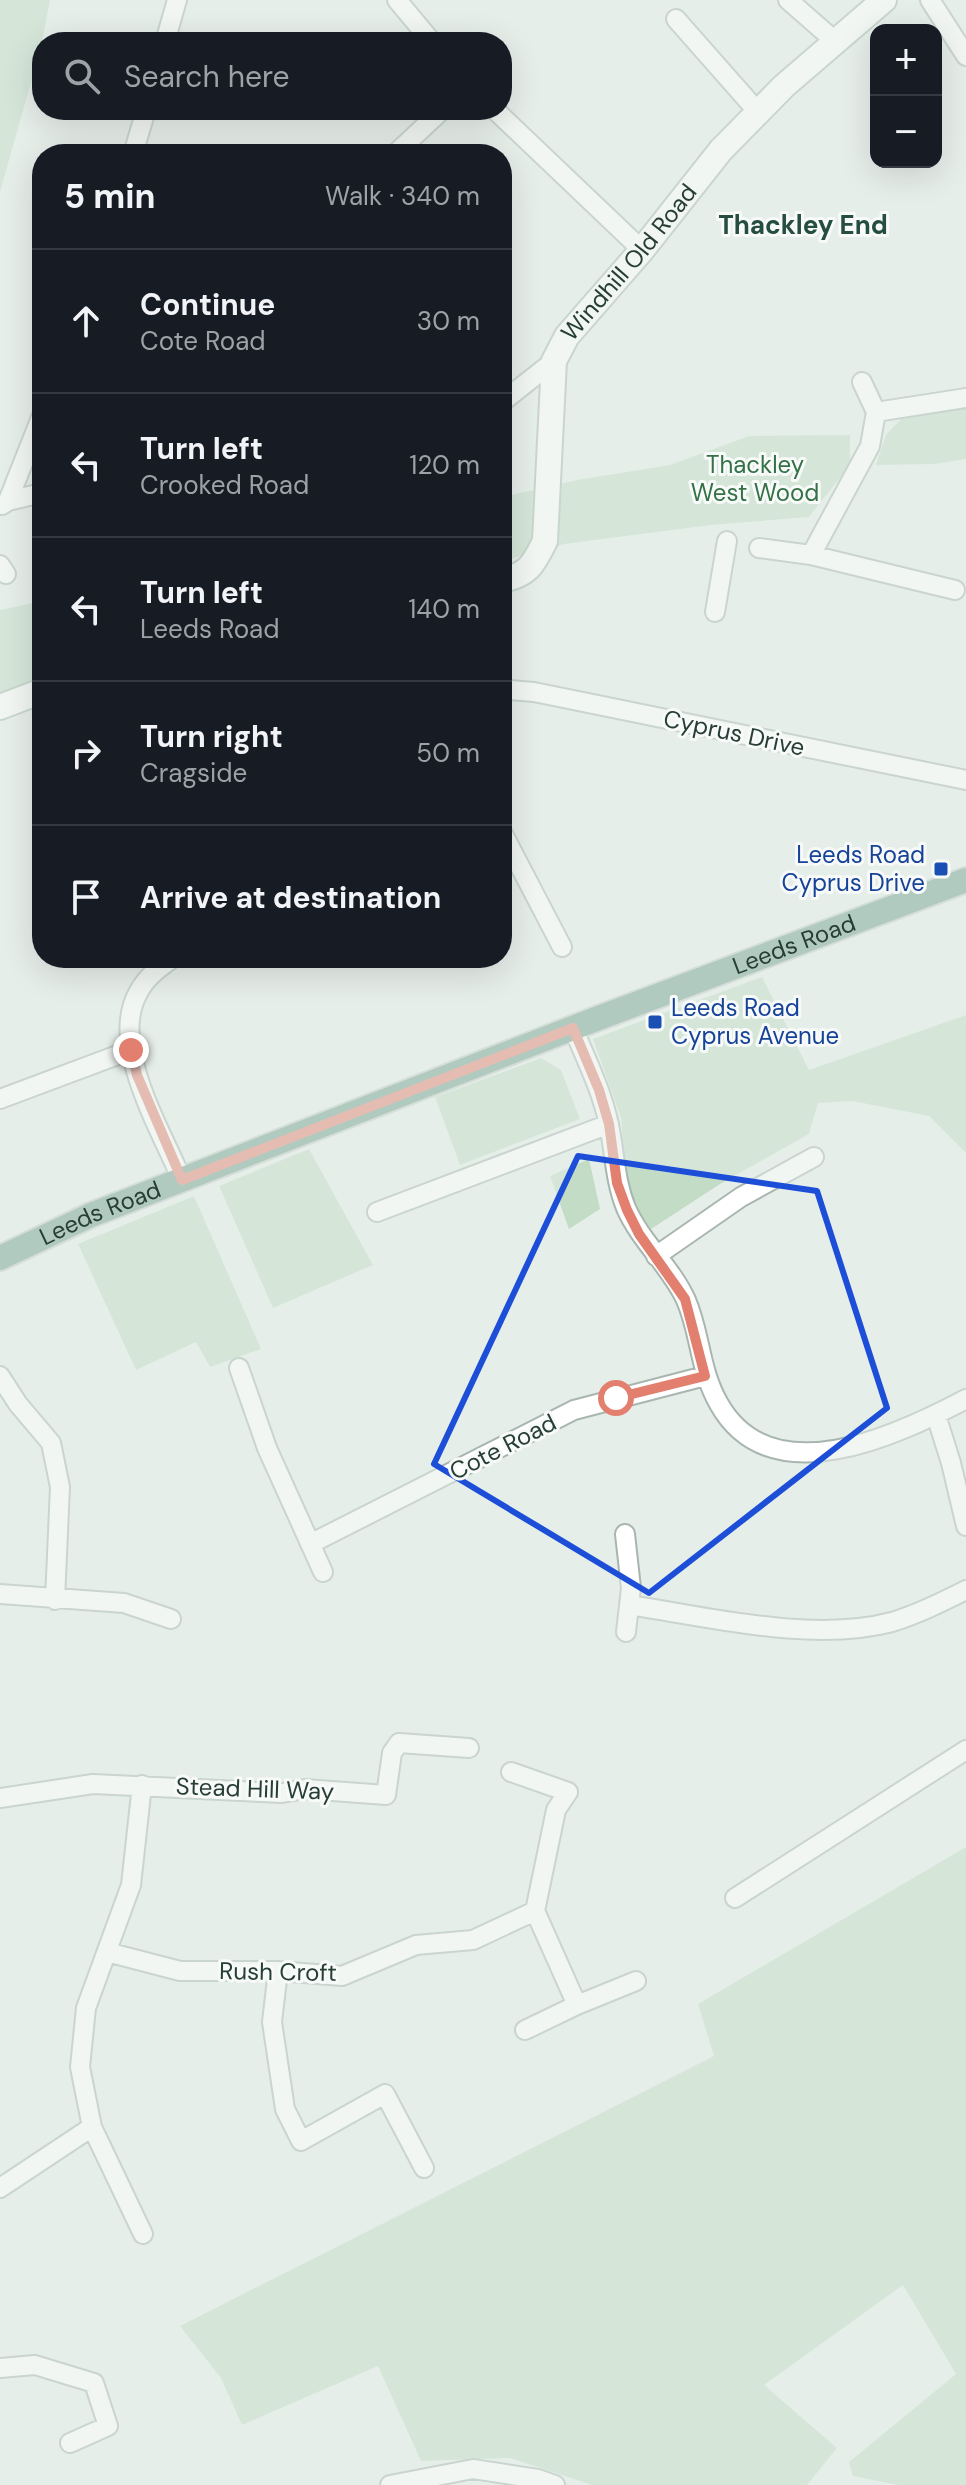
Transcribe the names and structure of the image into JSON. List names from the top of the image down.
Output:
{
  "streets": {
    "main road": ["Leeds Road"],
    "street": [
      "Windhill Old Road",
      "Cyprus Drive",
      "Cote Road",
      "Stead Hill Way",
      "Rush Croft"
    ]
  },
  "districts": ["Thackley End"],
  "parks": ["Thackley West Wood"],
  "places": {
    "transit": ["Leeds Road Cyprus Drive", "Leeds Road Cyprus Avenue"]
  },
  "page": {
    "map_buttons": ["+", "−"],
    "search": "Search here",
    "heading": ["5 min", "Walk · 340 m"],
    "list": [
      ["Continue", "Cote Road", "30 m"],
      ["Turn left", "Crooked Road", "120 m"],
      ["Turn left", "Leeds Road", "140 m"],
      ["Turn right", "Cragside", "50 m"],
      "Arrive at destination"
    ]
  }
}
